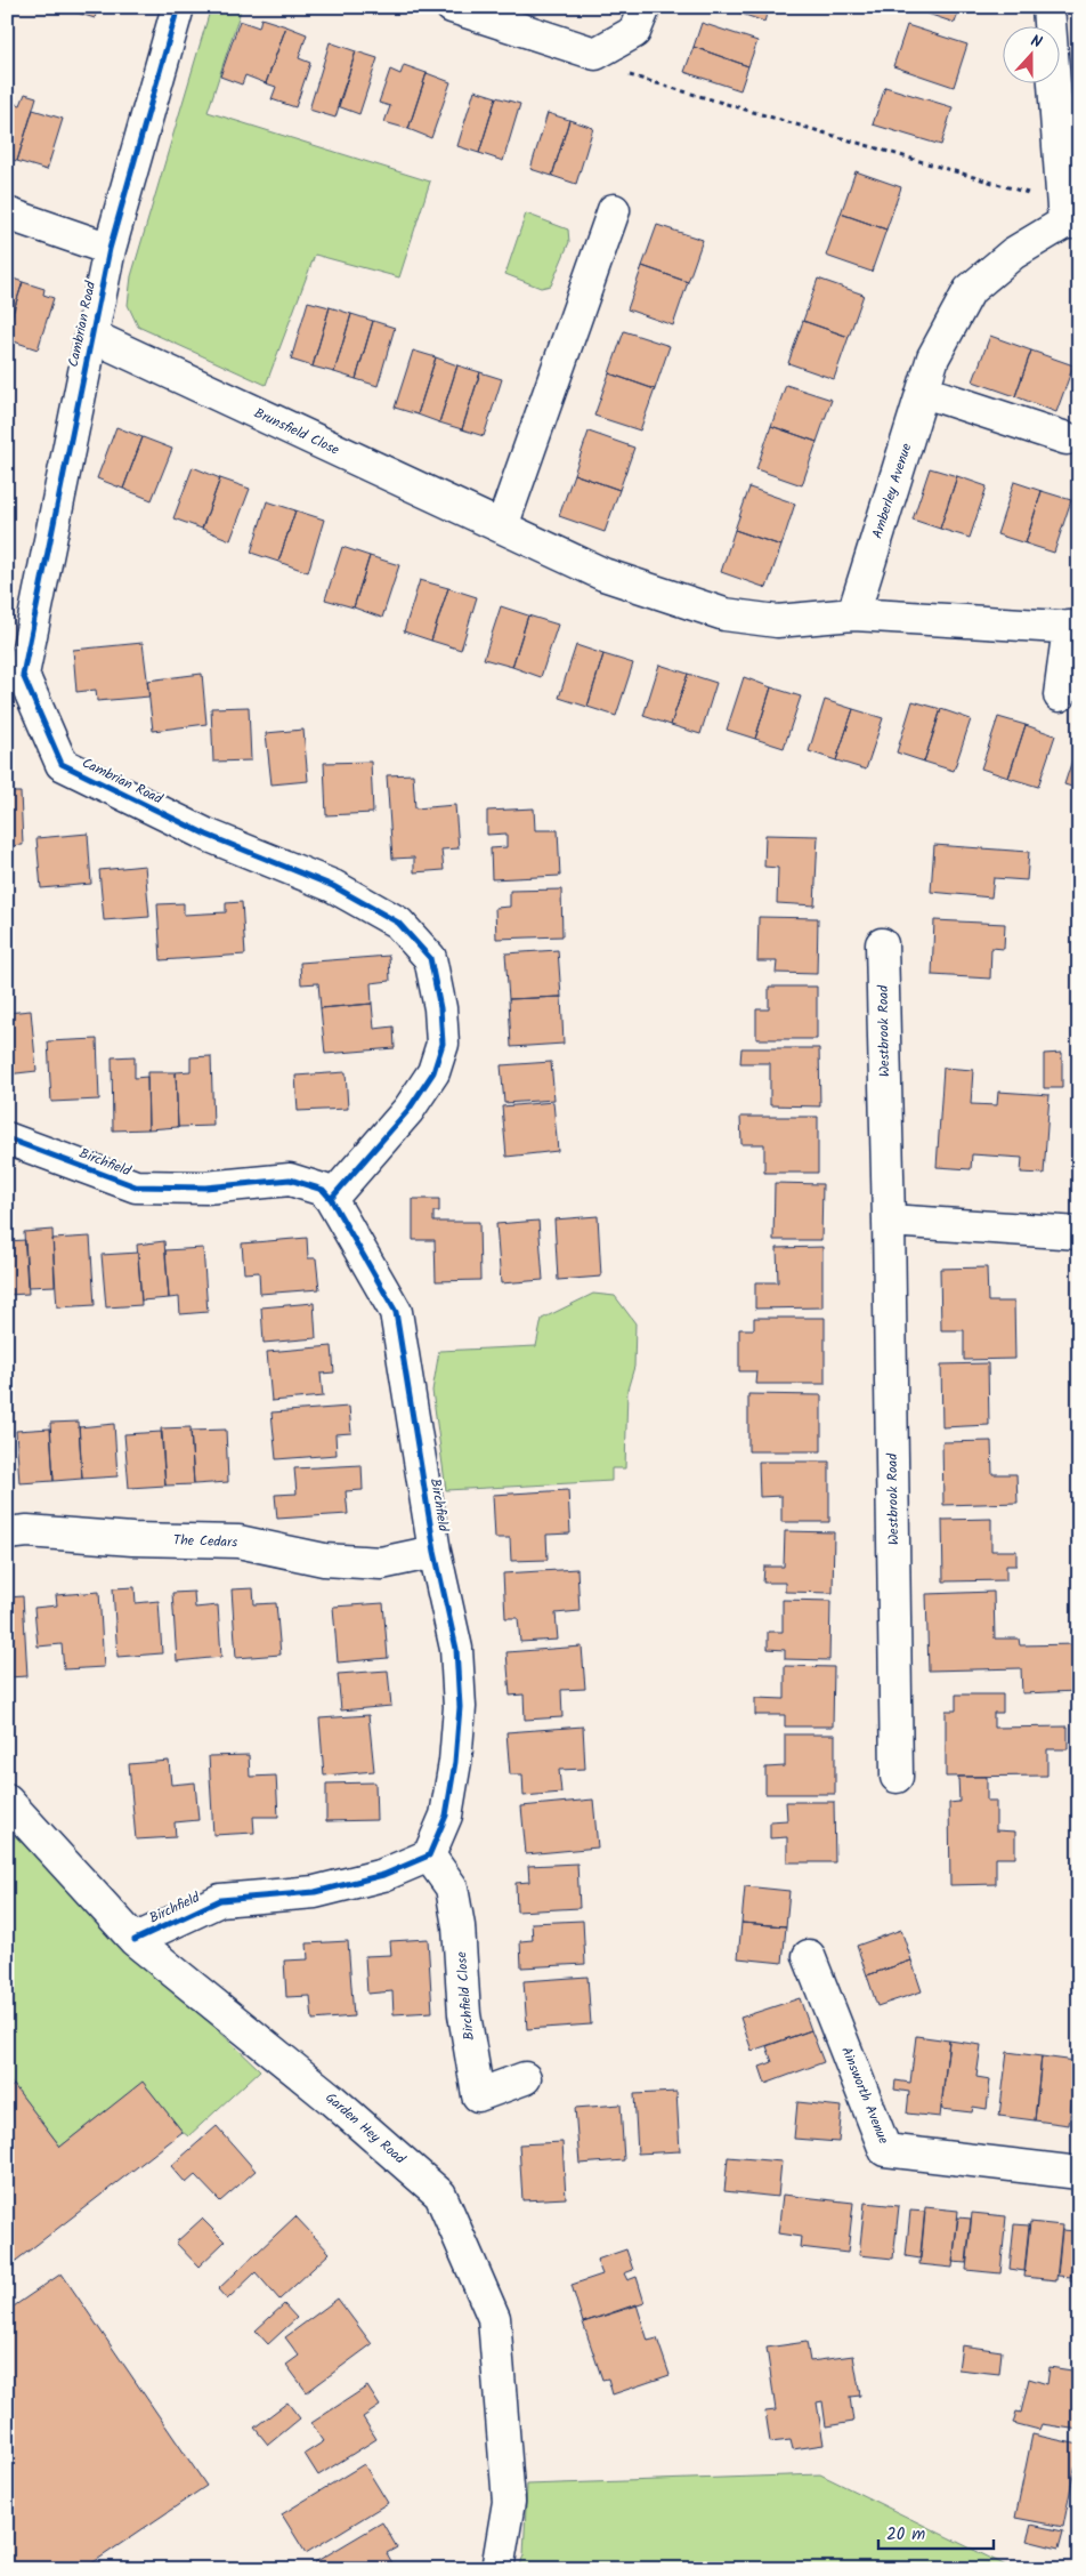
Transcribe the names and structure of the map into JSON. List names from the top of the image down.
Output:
{
  "streets": {
    "street": [
      "Cambrian Road",
      "Brunsfield Close",
      "Amberley Avenue",
      "Westbrook Road",
      "Birchfield",
      "The Cedars",
      "Birchfield Close",
      "Ainsworth Avenue",
      "Garden Hey Road"
    ]
  },
  "crossings": [
    ["Cambrian Road", "Brunsfield Close"],
    ["Cambrian Road", "Birchfield"],
    ["Brunsfield Close", "Amberley Avenue"],
    ["Birchfield", "The Cedars"],
    ["Birchfield", "Birchfield Close"],
    ["Birchfield", "Garden Hey Road"]
  ],
  "scale_bar": "20 m",
  "north": "top"
}
